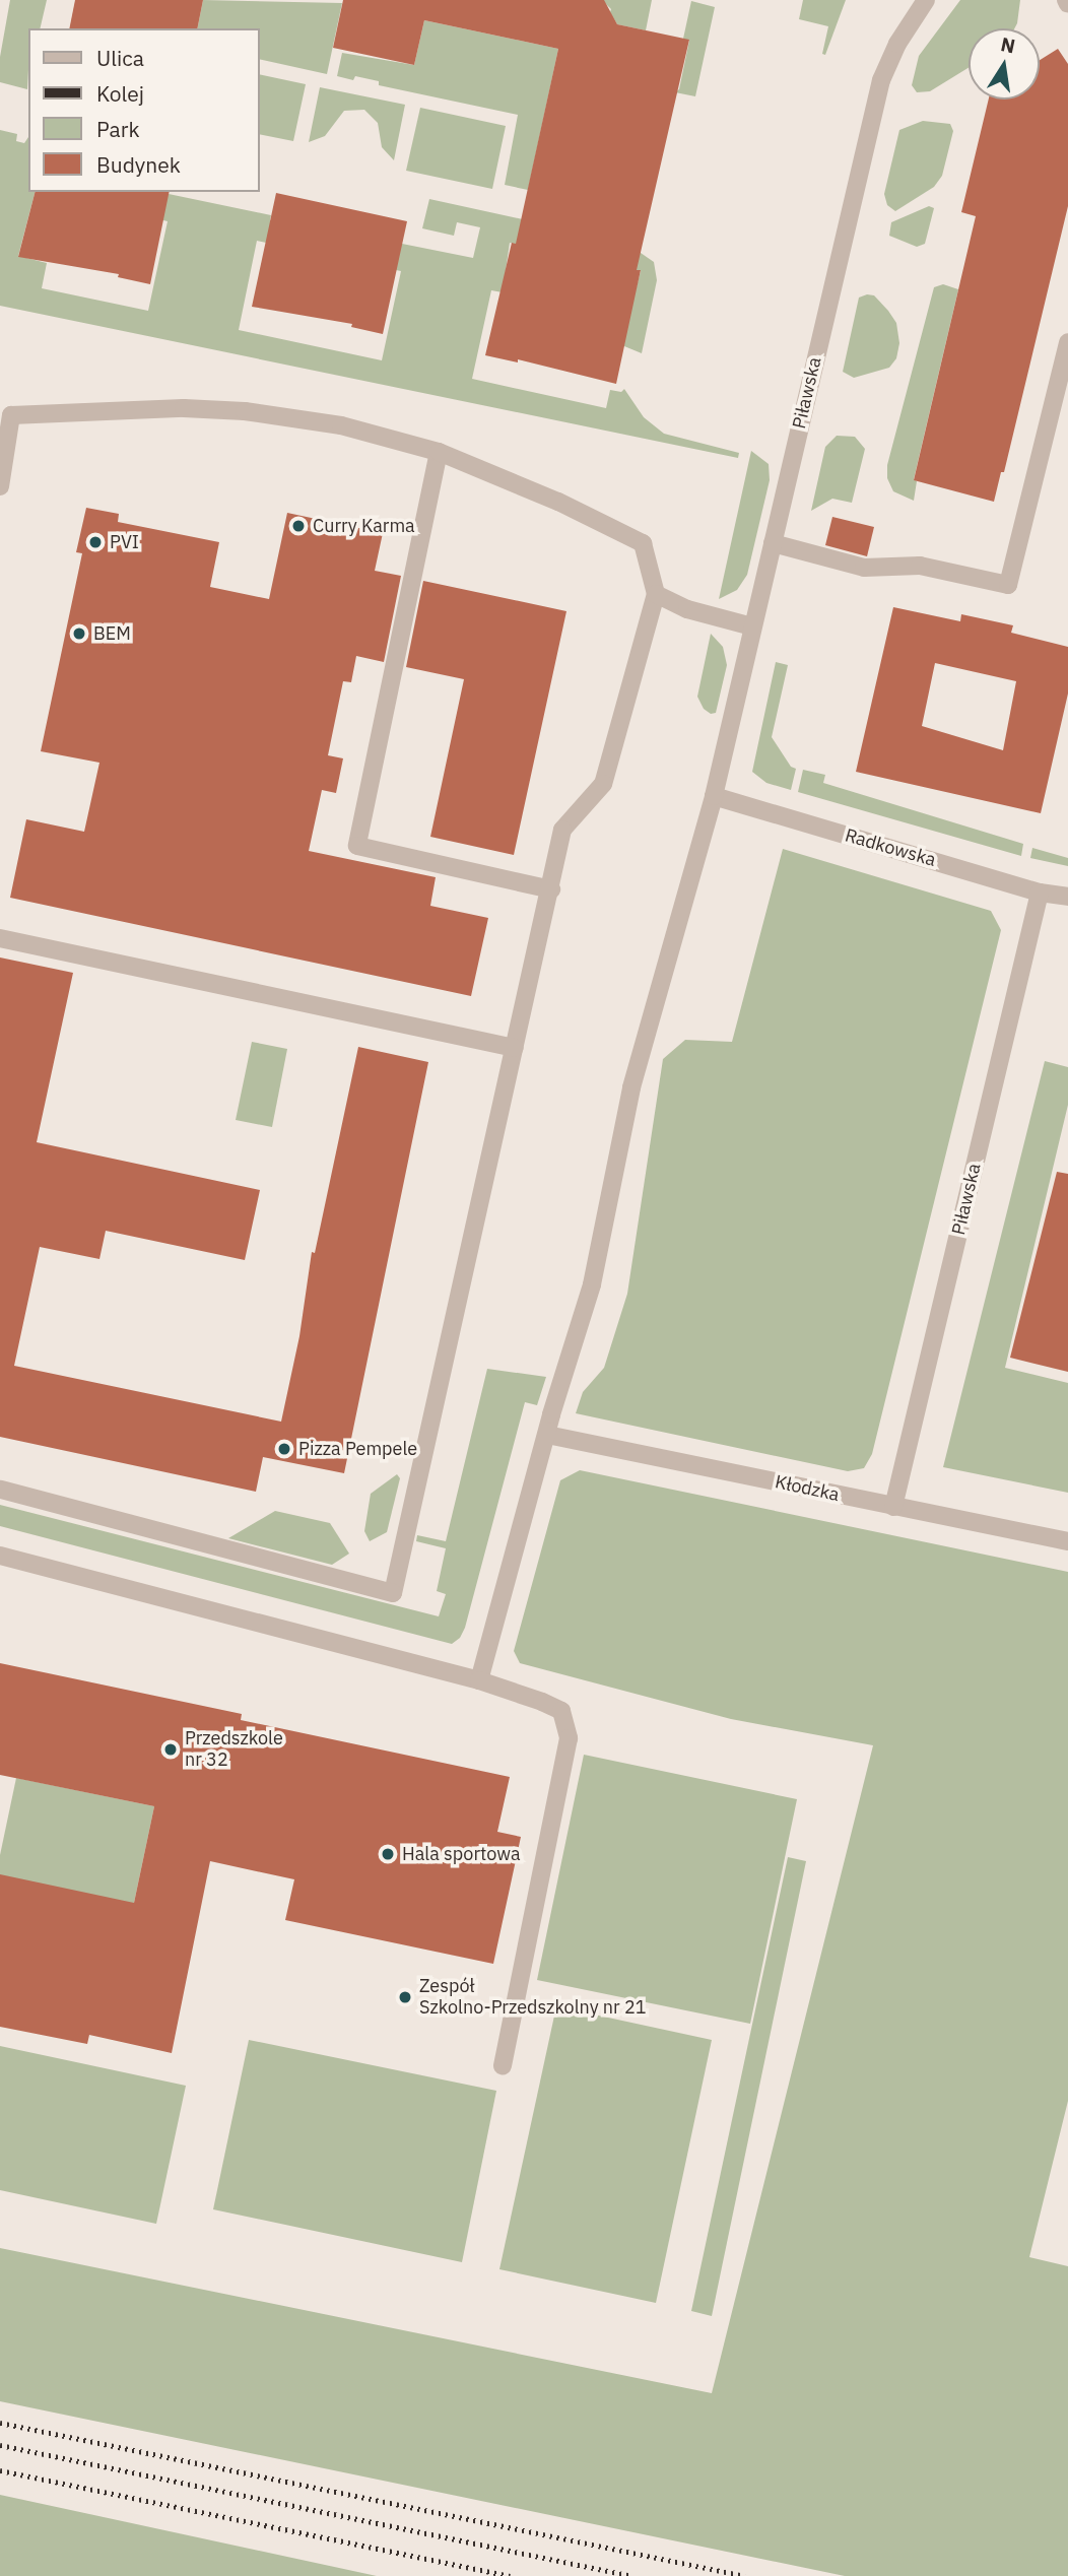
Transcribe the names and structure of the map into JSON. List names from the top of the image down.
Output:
{
  "streets": {
    "street": ["Piławska", "Radkowska", "Kłodzka"]
  },
  "crossings": [
    ["Piławska", "Radkowska"],
    ["Piławska", "Kłodzka"]
  ],
  "places": [
    "Curry Karma",
    "PVI",
    "BEM",
    "Pizza Pempele",
    "Przedszkole nr 32",
    "Hala sportowa",
    "Zespół Szkolno-Przedszkolny nr 21"
  ],
  "legend": [
    "Ulica",
    "Kolej",
    "Park",
    "Budynek"
  ],
  "north": "top"
}
